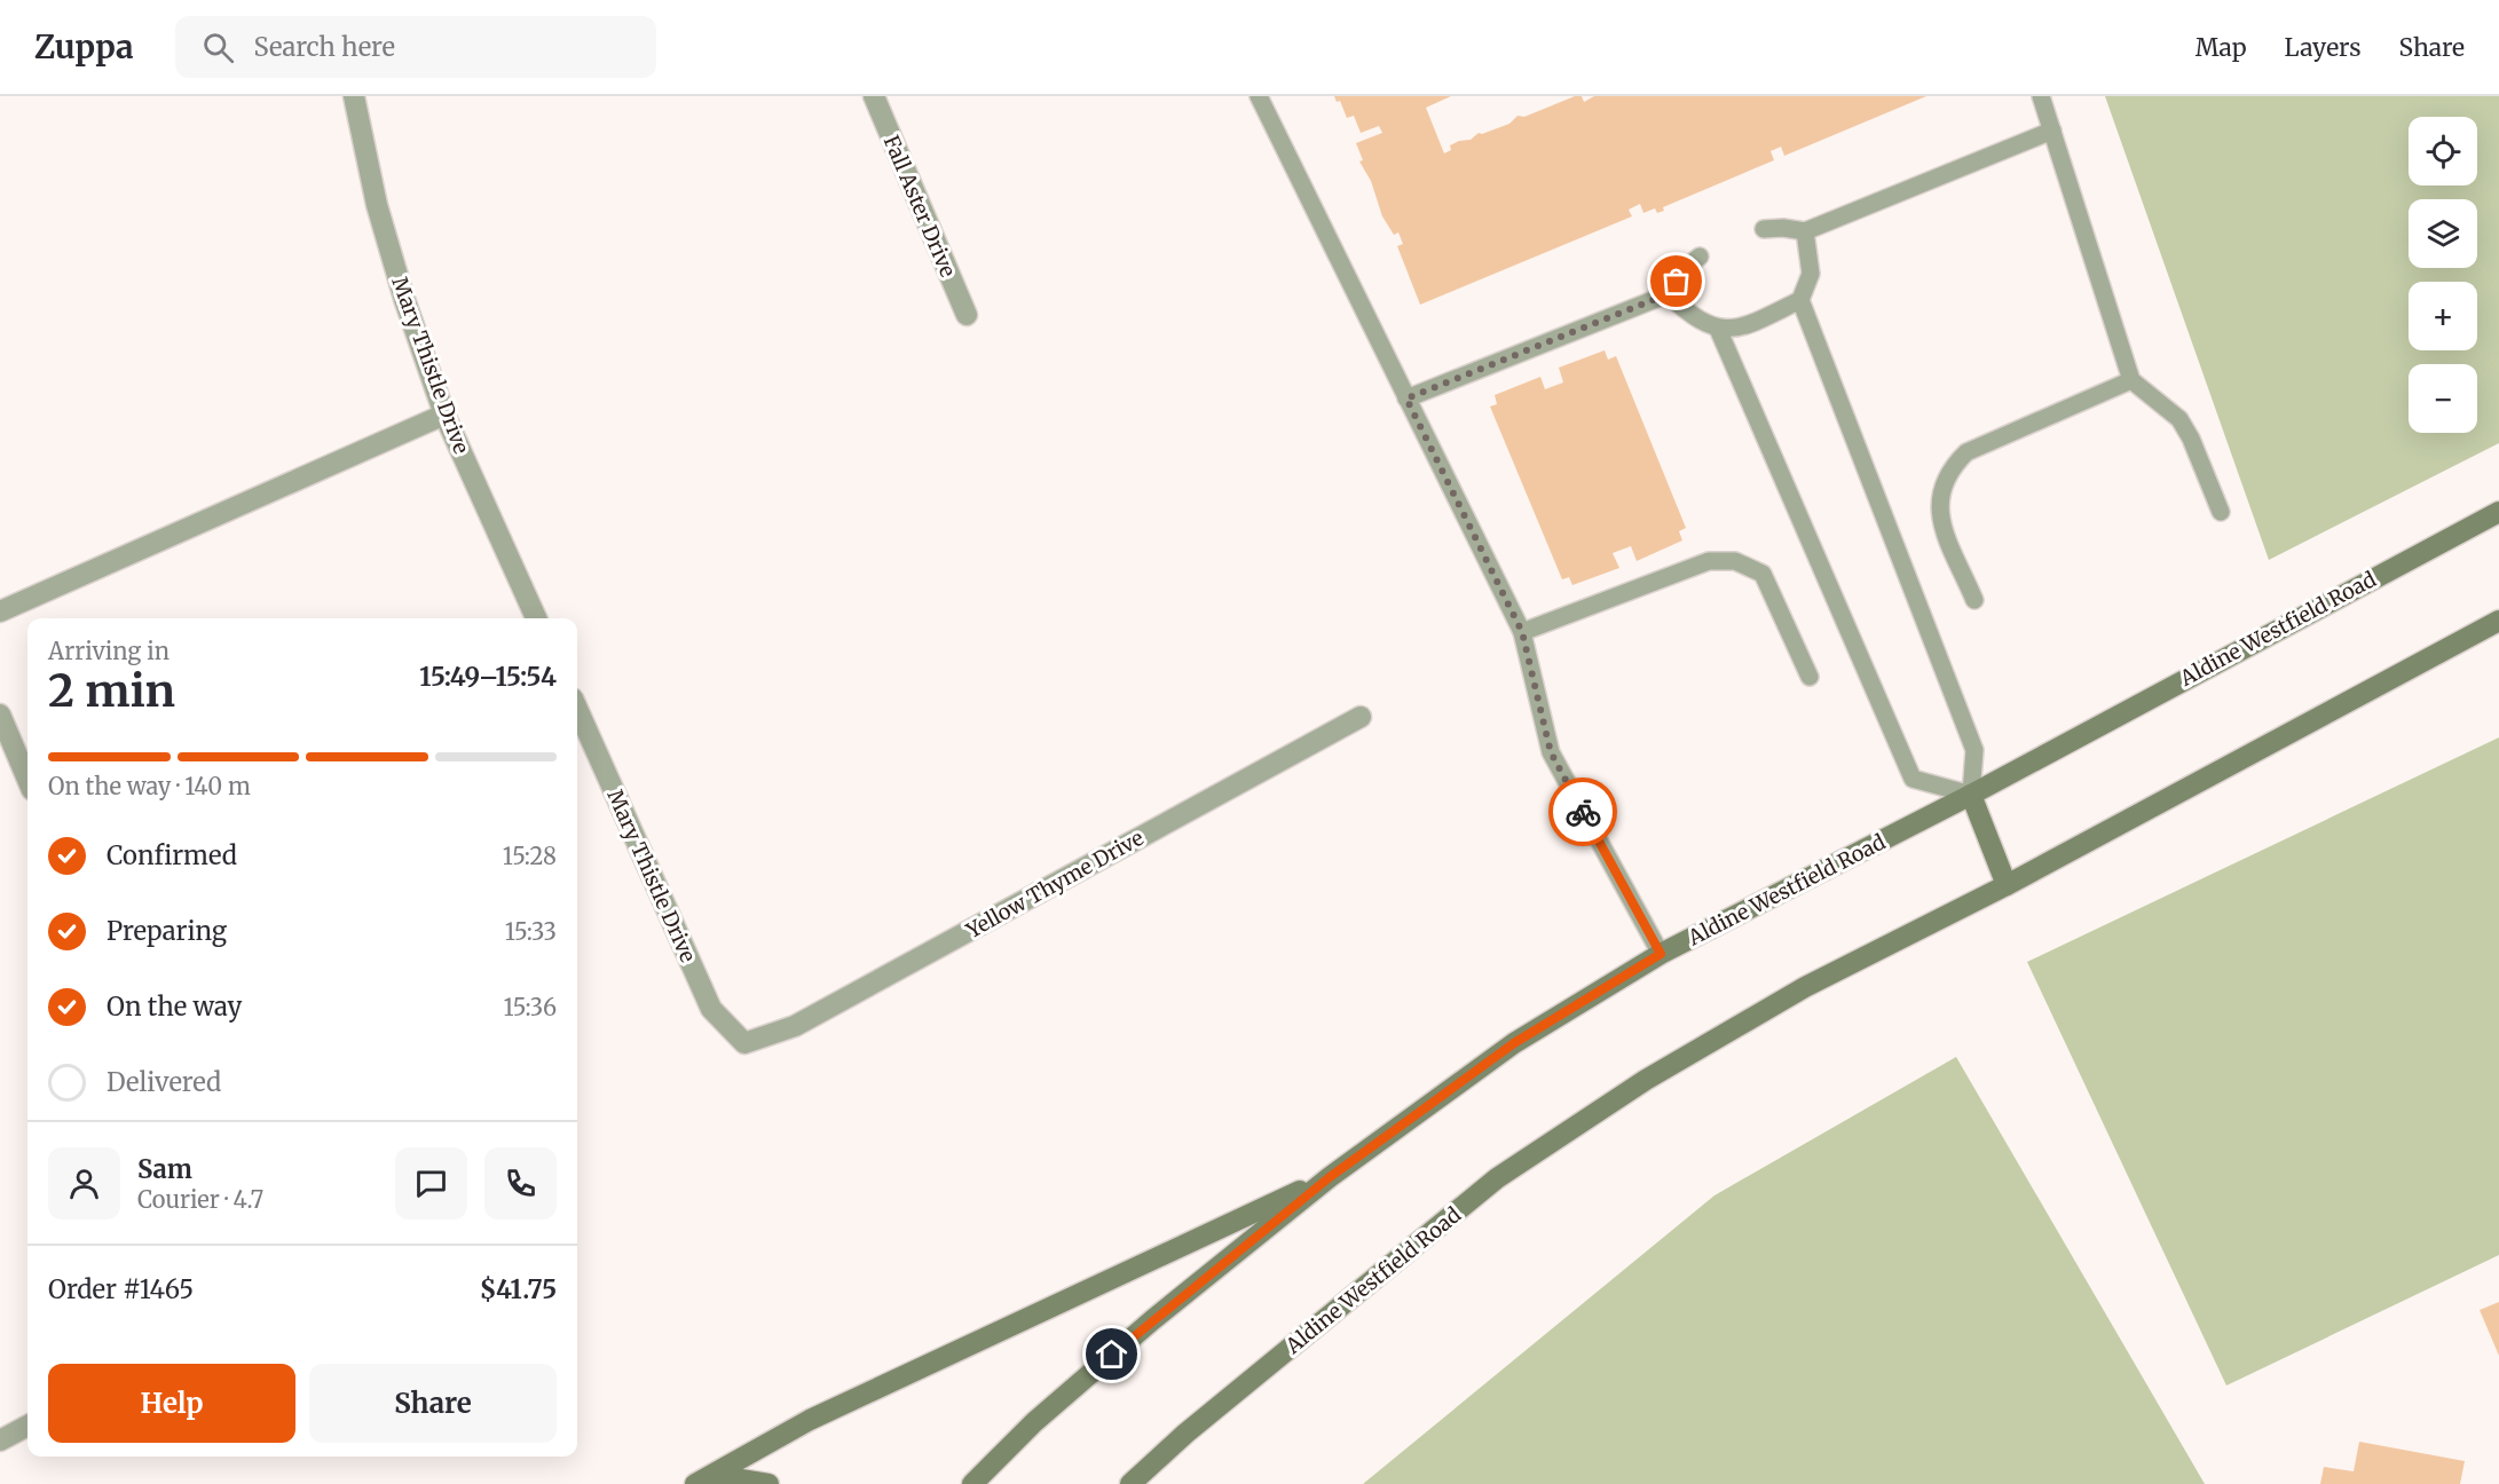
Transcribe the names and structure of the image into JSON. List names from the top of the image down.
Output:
{
  "streets": {
    "main road": ["Aldine Westfield Road"],
    "street": ["Fall Aster Drive", "Mary Thistle Drive", "Yellow Thyme Drive"]
  },
  "crossings": [
    ["Mary Thistle Drive", "Yellow Thyme Drive"]
  ],
  "page": {
    "header": "Zuppa",
    "search": "Search here",
    "nav": ["Map", "Layers", "Share"],
    "map_buttons": ["+", "−"],
    "heading": ["2 min", "Arriving in", "15:49–15:54"],
    "panel": [
      "Sam",
      "Courier · 4.7",
      "Order #1465",
      "$41.75"
    ],
    "bar": "On the way · 140 m",
    "list": [
      ["Confirmed", "15:28"],
      ["Preparing", "15:33"],
      ["On the way", "15:36"],
      "Delivered"
    ],
    "buttons": ["Help", "Share"]
  }
}
